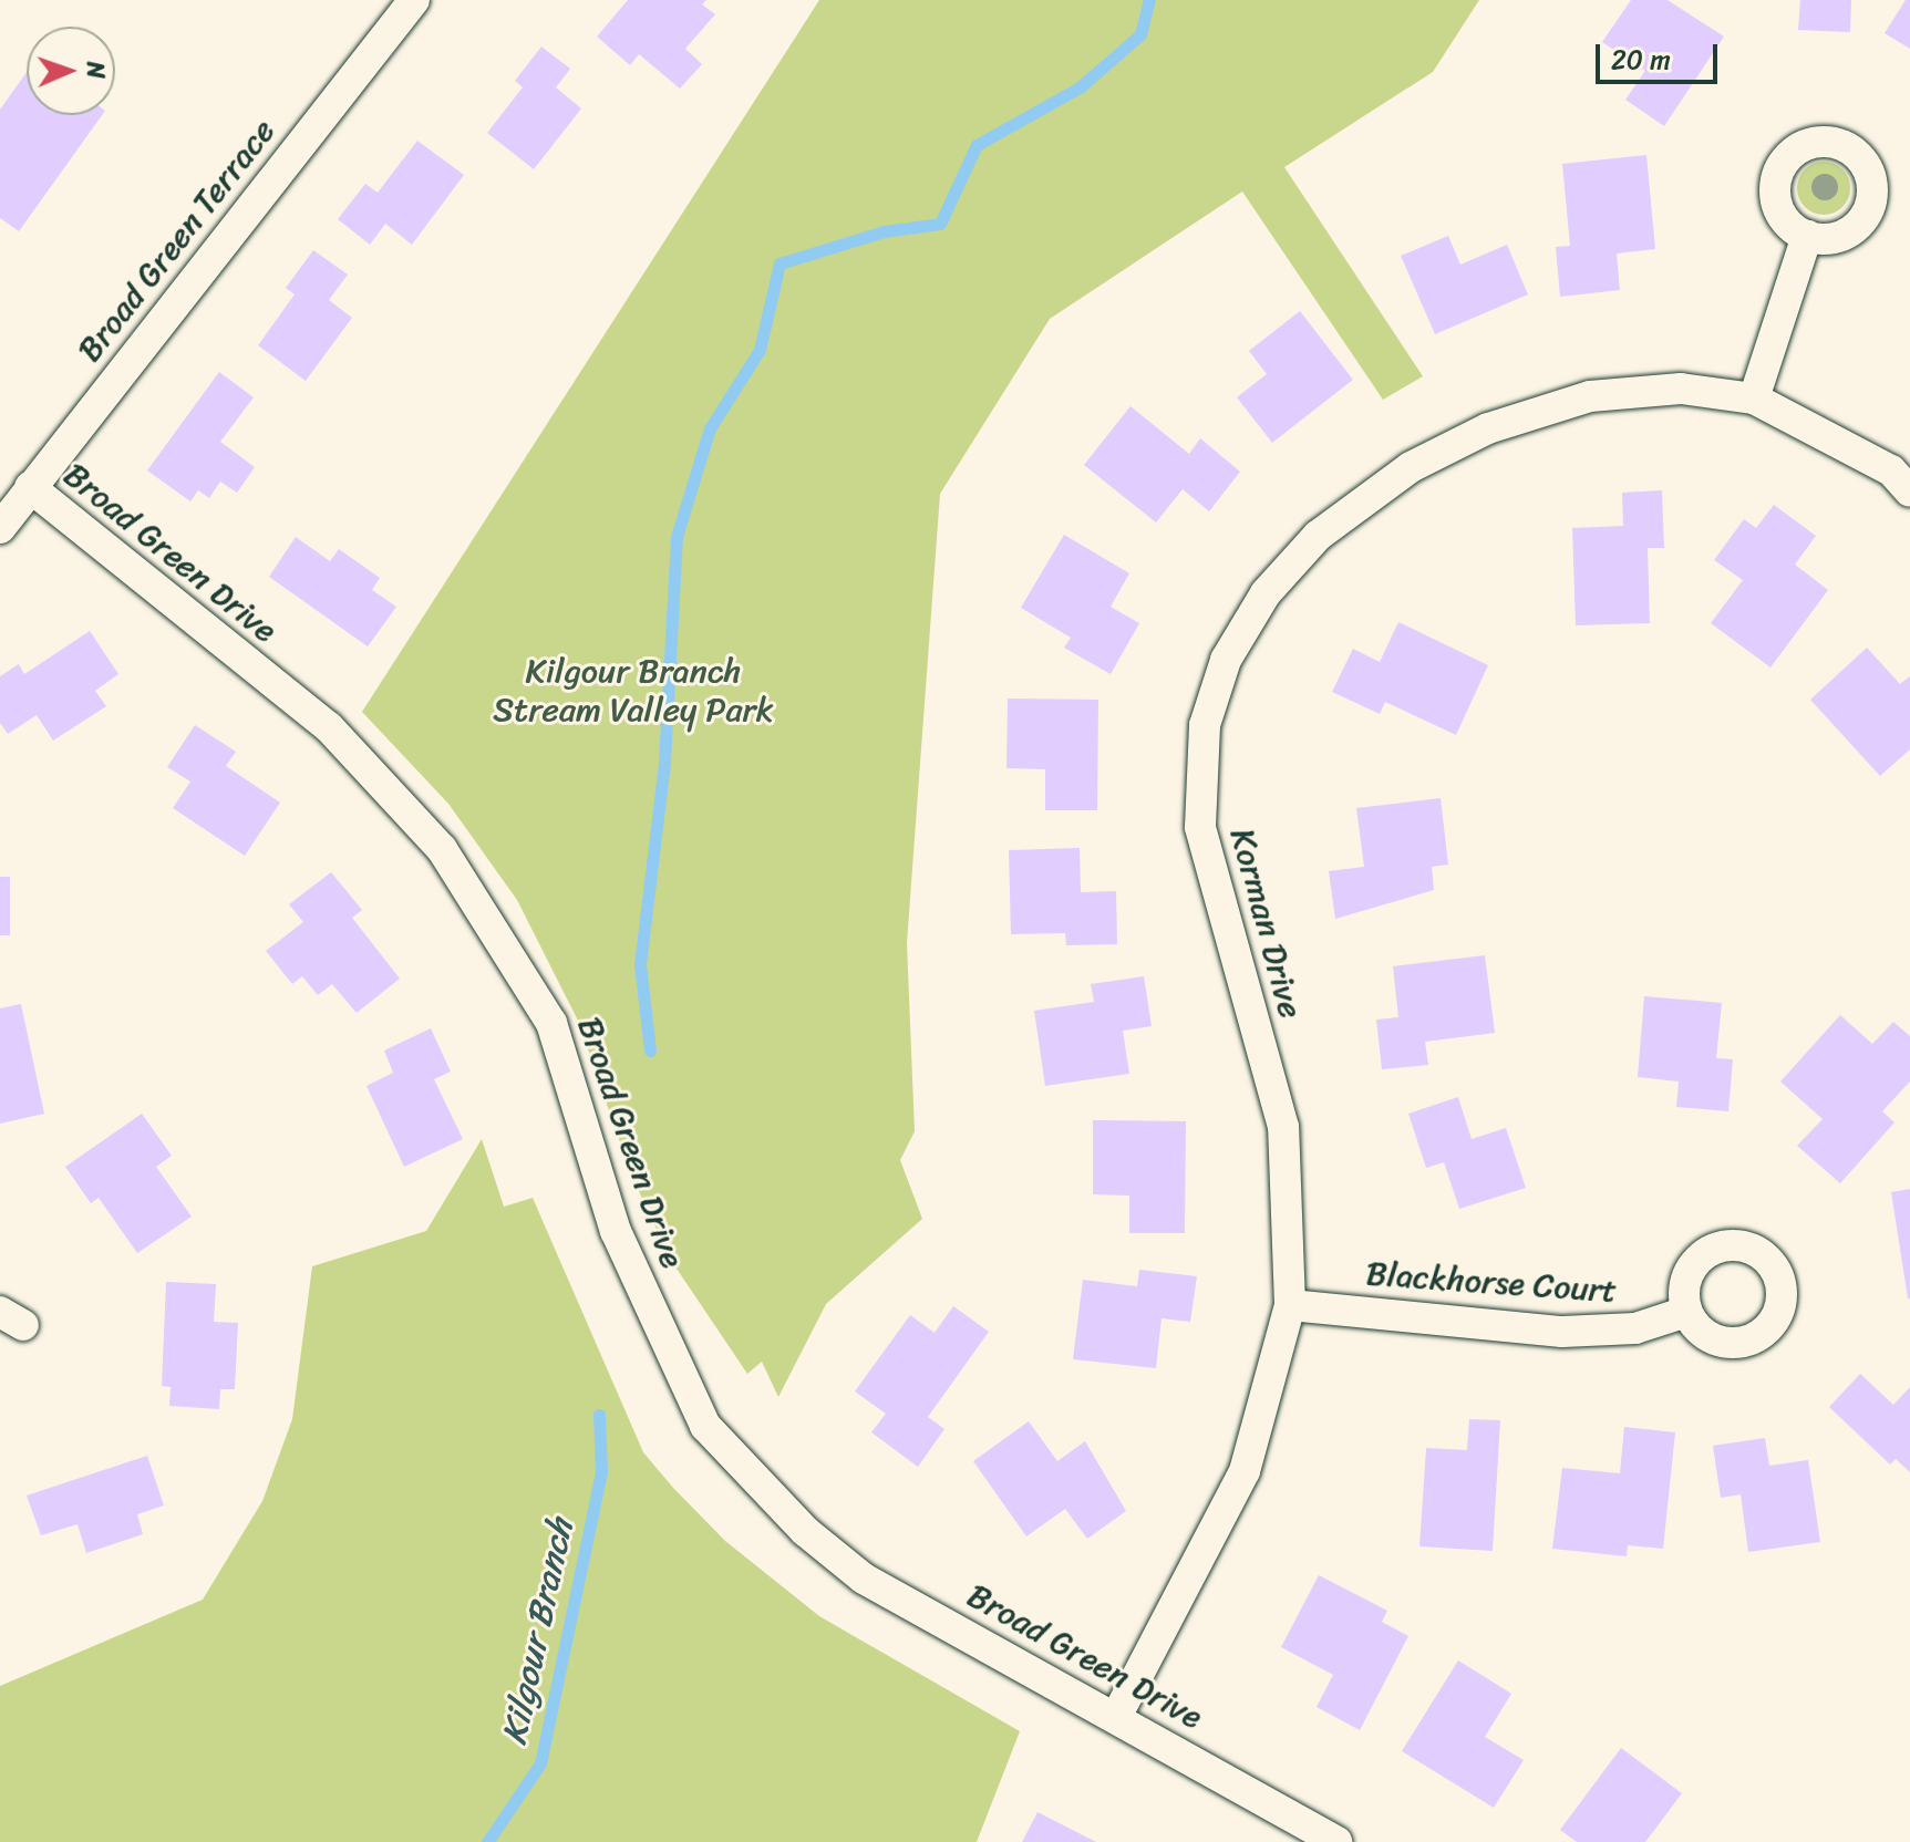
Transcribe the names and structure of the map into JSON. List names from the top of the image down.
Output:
{
  "streets": {
    "street": [
      "Broad Green Terrace",
      "Broad Green Drive",
      "Korman Drive",
      "Blackhorse Court"
    ]
  },
  "crossings": [
    ["Broad Green Terrace", "Broad Green Drive"],
    ["Broad Green Drive", "Korman Drive"],
    ["Korman Drive", "Blackhorse Court"]
  ],
  "water": ["Kilgour Branch"],
  "parks": ["Kilgour Branch Stream Valley Park"],
  "scale_bar": "20 m",
  "north": "right"
}
